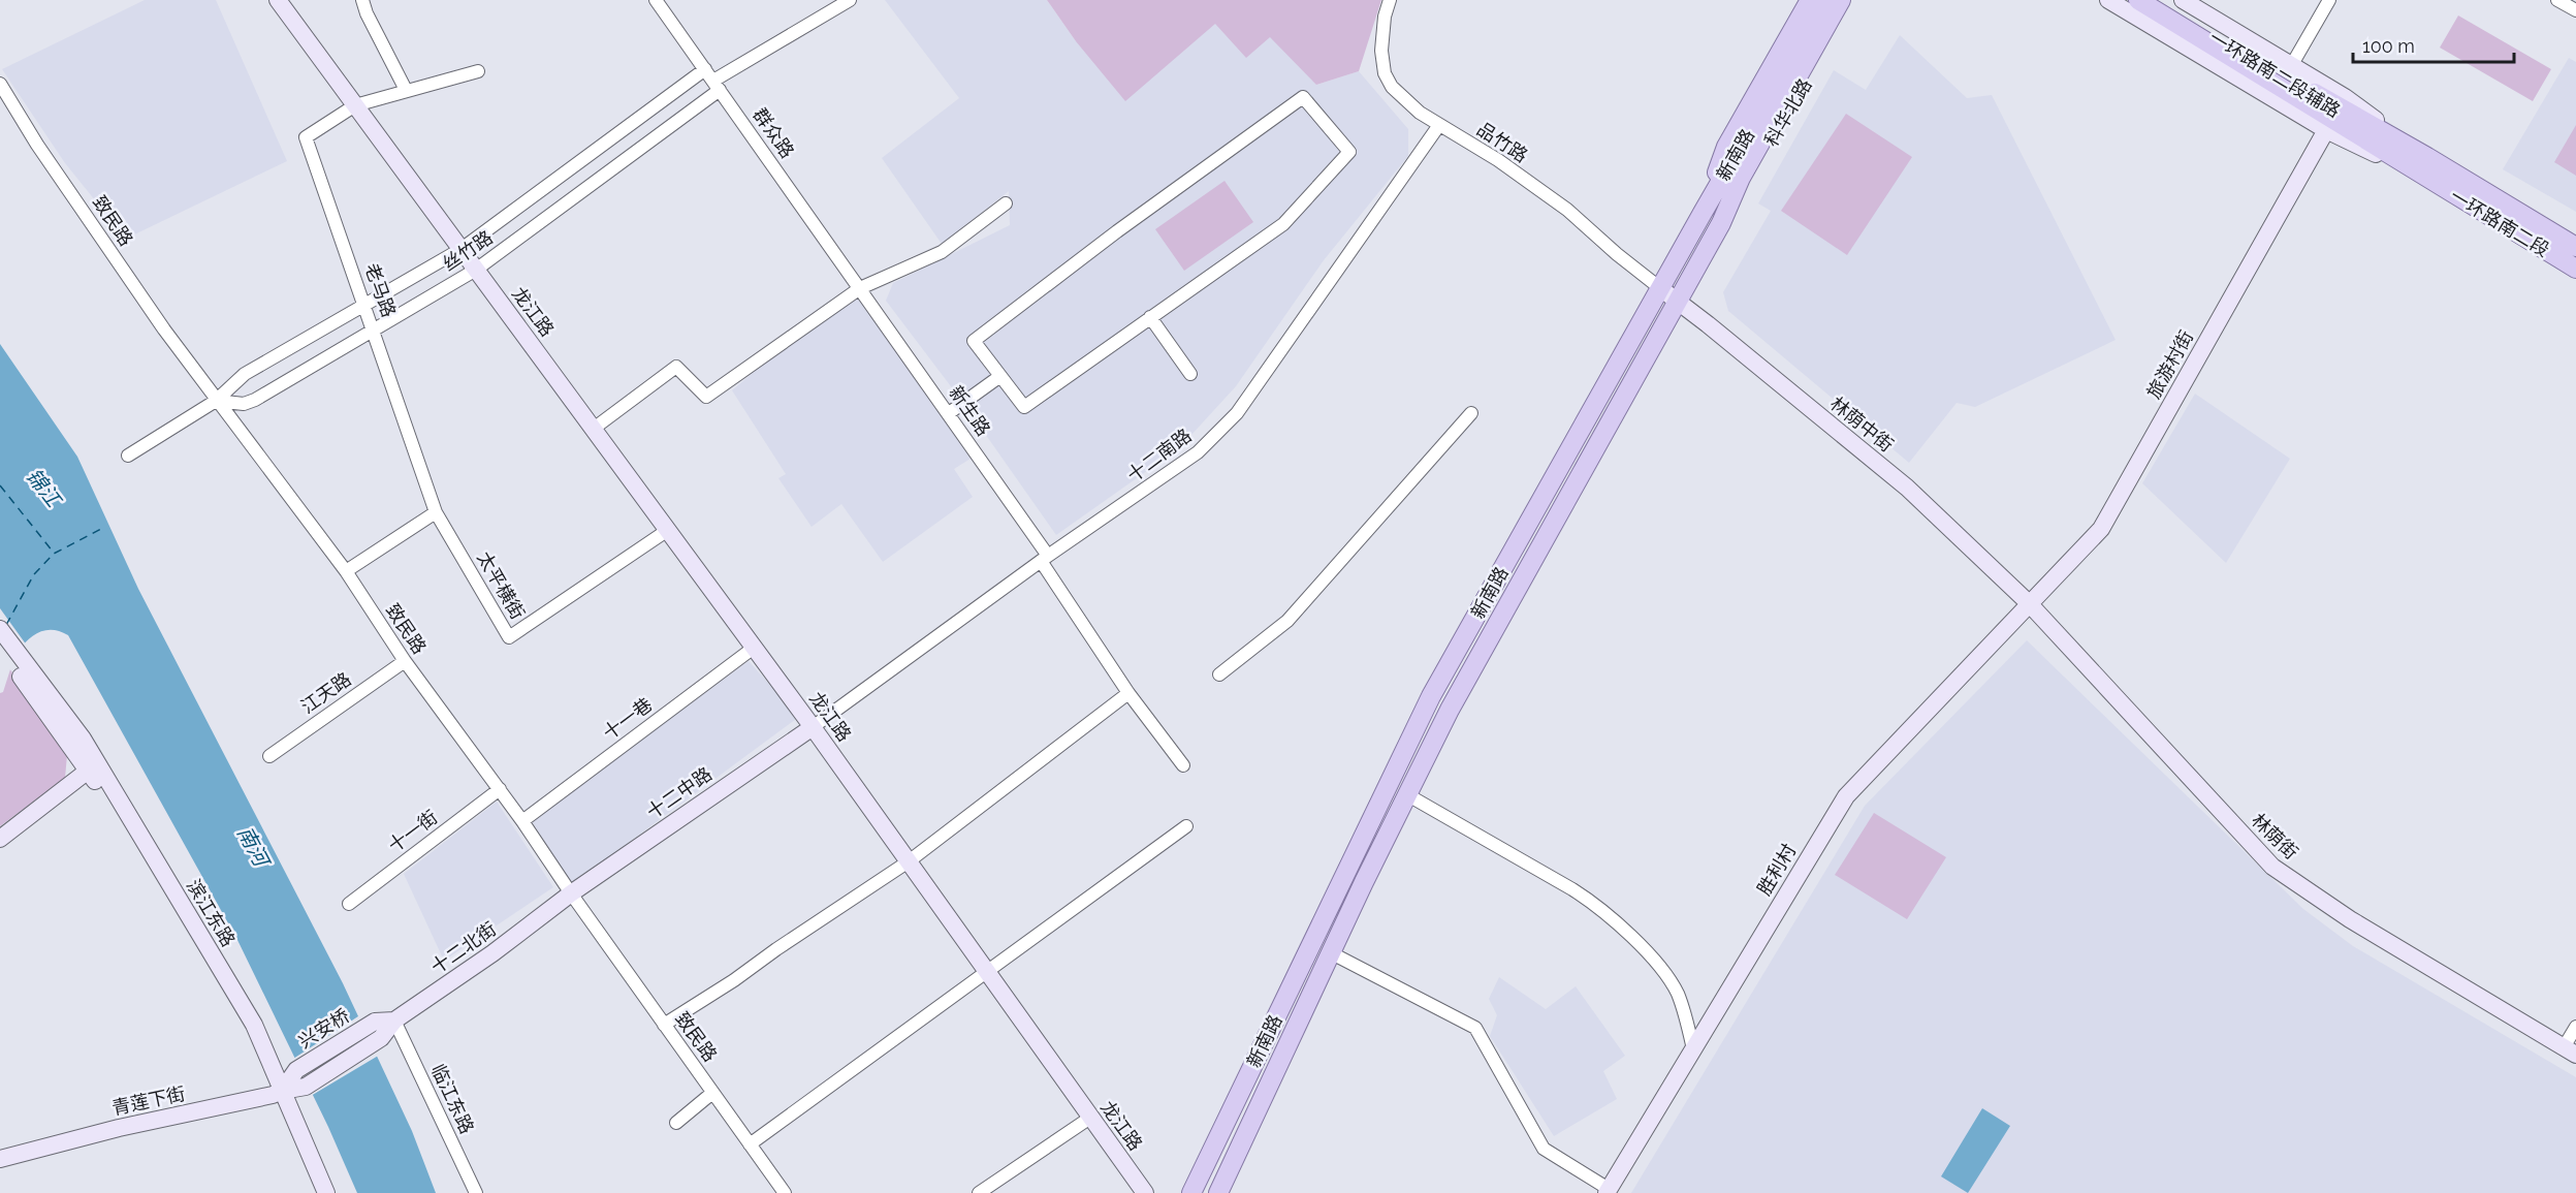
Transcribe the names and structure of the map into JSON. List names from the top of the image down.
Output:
{
  "streets": {
    "main road": ["科华北路", "新南路", "一环路南二段"],
    "street": [
      "一环路南二段辅路",
      "群众路",
      "品竹路",
      "致民路",
      "丝竹路",
      "老马路",
      "龙江路",
      "旅游村街",
      "新生路",
      "林荫中街",
      "十二南路",
      "太平横街",
      "江天路",
      "十一巷",
      "十二中路",
      "十一街",
      "林荫街",
      "胜利村",
      "滨江东路",
      "十二北街",
      "兴安桥",
      "临江东路",
      "青莲下街"
    ]
  },
  "crossings": [
    ["一环路南二段辅路", "一环路南二段"],
    ["一环路南二段辅路", "旅游村街"],
    ["科华北路", "新南路"],
    ["群众路", "丝竹路"],
    ["群众路", "新生路"],
    ["品竹路", "新南路"],
    ["品竹路", "林荫中街"],
    ["品竹路", "十二南路"],
    ["新南路", "林荫中街"],
    ["致民路", "丝竹路"],
    ["致民路", "江天路"],
    ["致民路", "十一巷"],
    ["致民路", "十二中路"],
    ["致民路", "十一街"],
    ["致民路", "十二北街"],
    ["丝竹路", "老马路"],
    ["丝竹路", "龙江路"],
    ["老马路", "太平横街"],
    ["龙江路", "十二南路"],
    ["龙江路", "太平横街"],
    ["龙江路", "十一巷"],
    ["龙江路", "十二中路"],
    ["旅游村街", "林荫中街"],
    ["旅游村街", "林荫街"],
    ["旅游村街", "胜利村"],
    ["新生路", "十二南路"],
    ["林荫中街", "林荫街"],
    ["林荫中街", "胜利村"],
    ["十二南路", "十二中路"],
    ["十二中路", "十二北街"],
    ["林荫街", "胜利村"],
    ["滨江东路", "兴安桥"],
    ["滨江东路", "青莲下街"],
    ["十二北街", "兴安桥"],
    ["十二北街", "临江东路"],
    ["十二北街", "青莲下街"],
    ["兴安桥", "临江东路"],
    ["兴安桥", "青莲下街"],
    ["临江东路", "青莲下街"]
  ],
  "water": ["锦江", "南河"],
  "scale_bar": "100 m"
}
